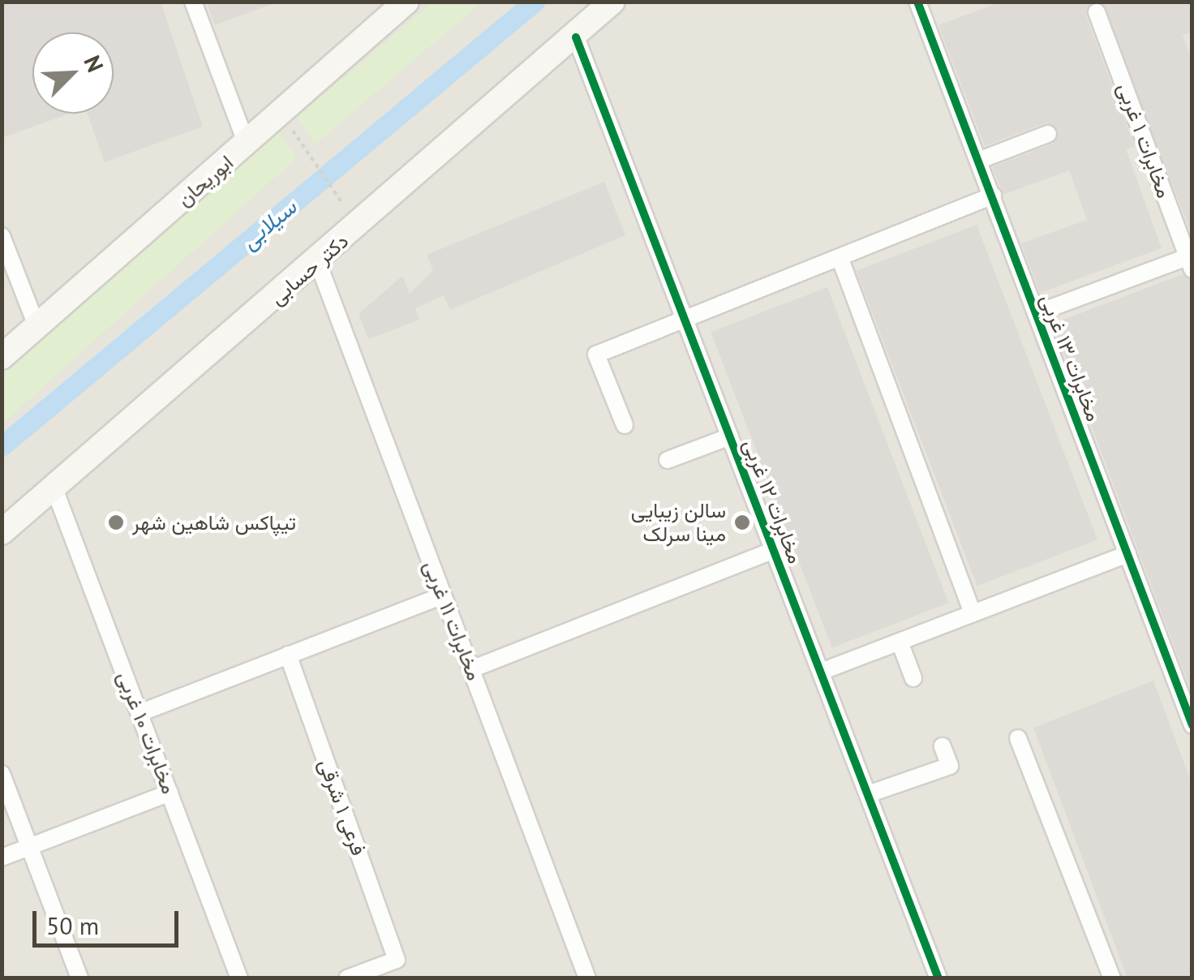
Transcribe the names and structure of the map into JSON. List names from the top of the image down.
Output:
{
  "streets": {
    "main road": ["ابوریحان", "دکتر حسابی"],
    "street": [
      "مخابرات ۱ غربی",
      "مخابرات ۱۳ غربی",
      "مخابرات ۱۲ غربی",
      "مخابرات ۱۱ غربی",
      "مخابرات ۱۰ غربی",
      "فرعی ۱ شرقی"
    ]
  },
  "crossings": [
    ["دکتر حسابی", "مخابرات ۱۲ غربی"],
    ["دکتر حسابی", "مخابرات ۱۱ غربی"],
    ["دکتر حسابی", "مخابرات ۱۰ غربی"]
  ],
  "water": ["سیلابی"],
  "places": ["تیپاکس شاهین شهر", "سالن زیبایی مینا سرلک"],
  "scale_bar": "50 m",
  "north": "top right"
}
